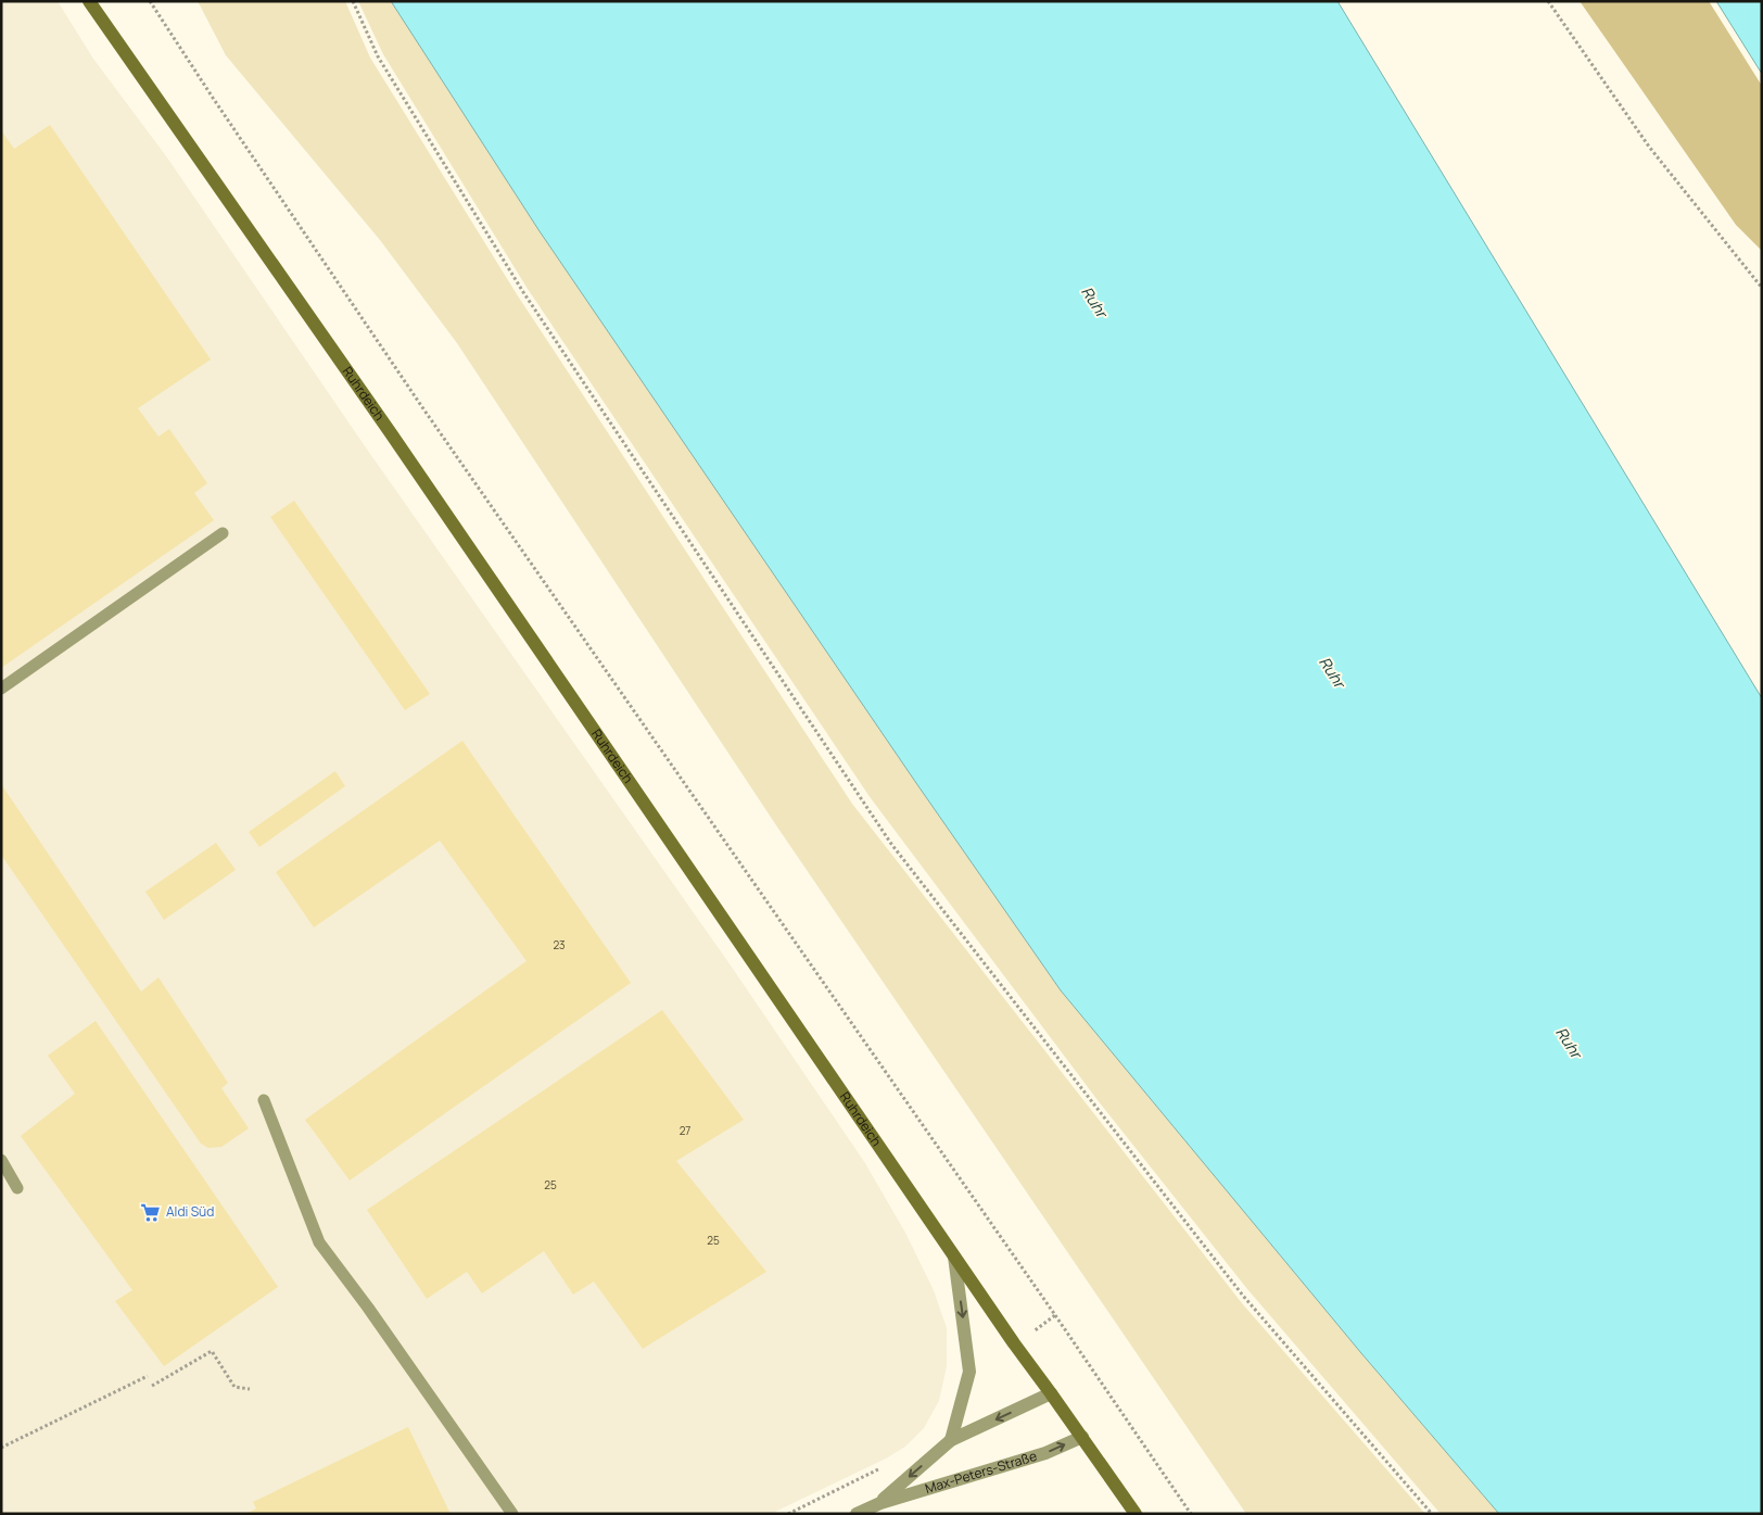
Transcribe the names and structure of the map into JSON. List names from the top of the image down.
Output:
{
  "streets": {
    "main road": ["Ruhrdeich"],
    "street": ["Max-Peters-Straße"]
  },
  "crossings": [
    ["Ruhrdeich", "Max-Peters-Straße"]
  ],
  "water": ["Ruhr"],
  "places": {
    "supermarket": ["Aldi Süd"]
  },
  "house_numbers": [
    "23",
    "27",
    "25",
    "25"
  ]
}
